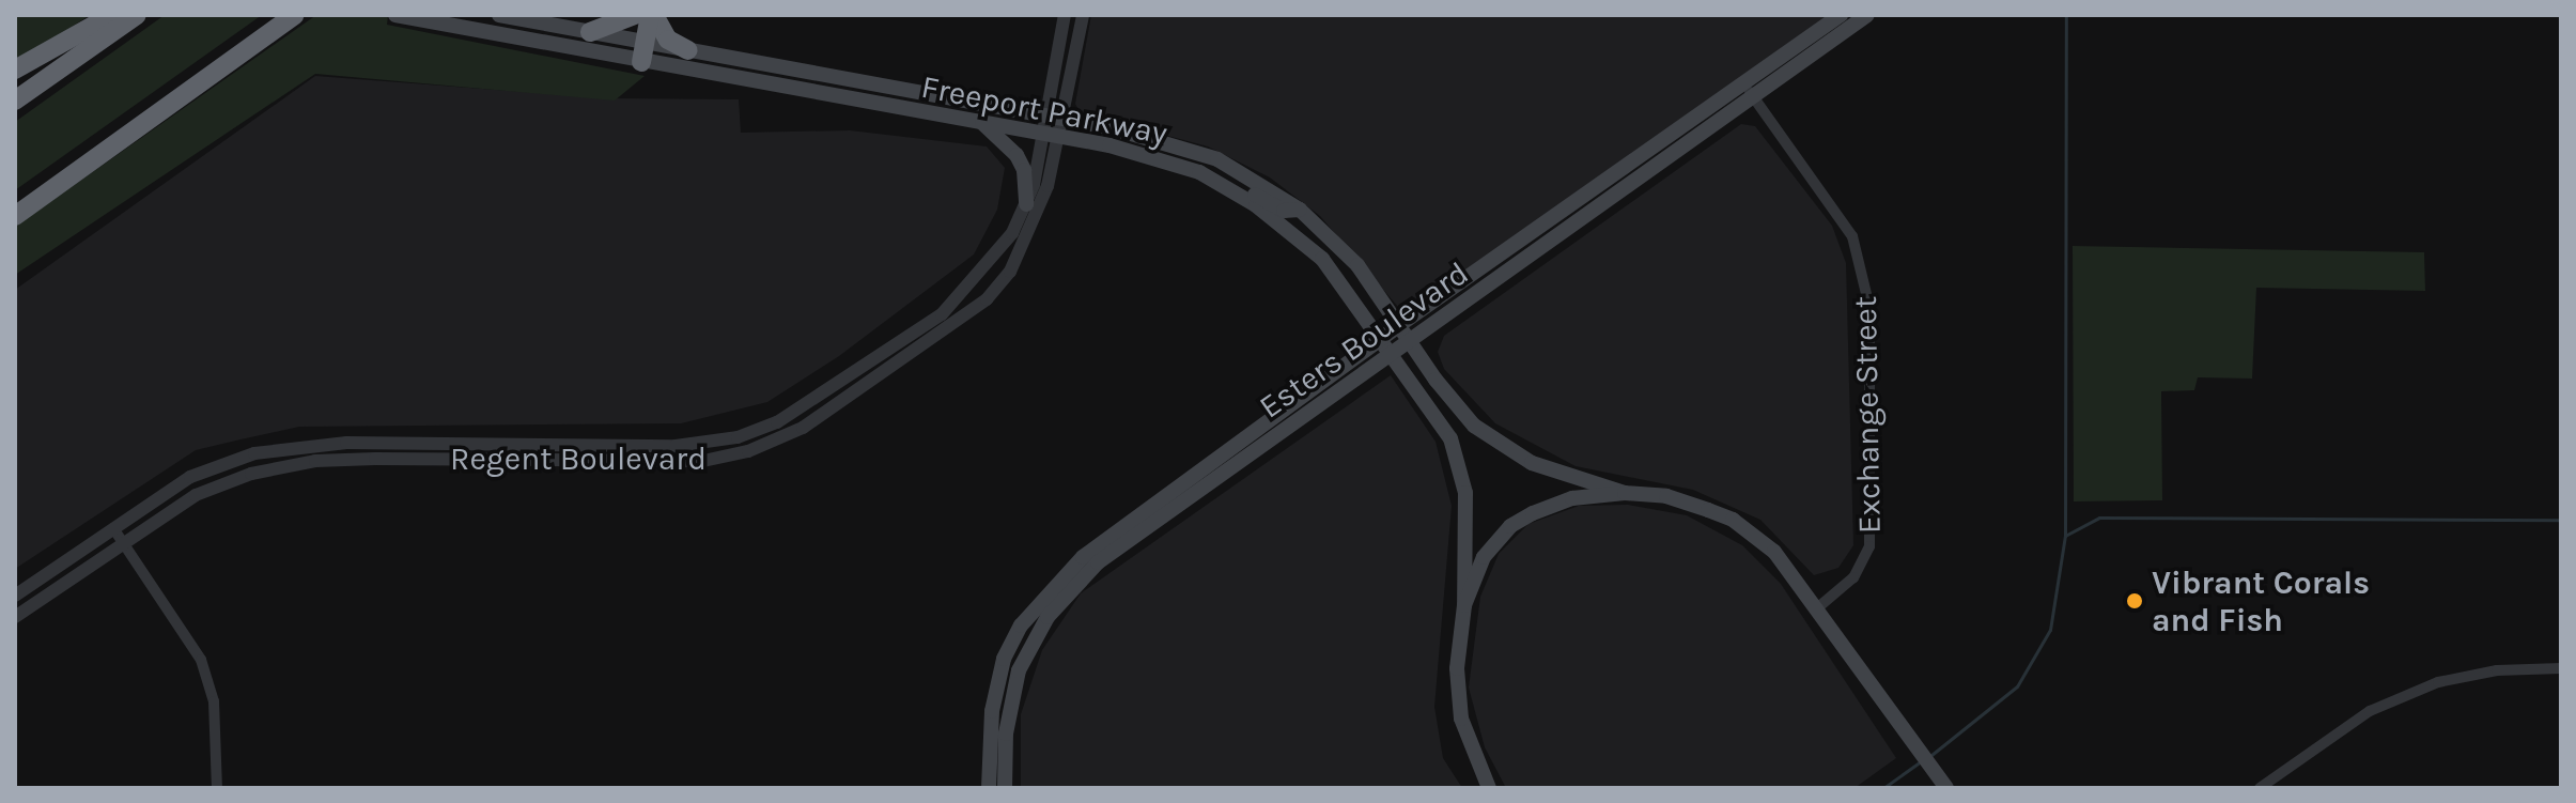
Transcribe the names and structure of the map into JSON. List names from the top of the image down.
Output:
{
  "streets": {
    "main road": ["Freeport Parkway", "Esters Boulevard"],
    "street": ["Exchange Street", "Regent Boulevard"]
  },
  "crossings": [
    ["Freeport Parkway", "Esters Boulevard"],
    ["Freeport Parkway", "Regent Boulevard"],
    ["Esters Boulevard", "Exchange Street"]
  ],
  "places": ["Vibrant Corals and Fish"]
}
